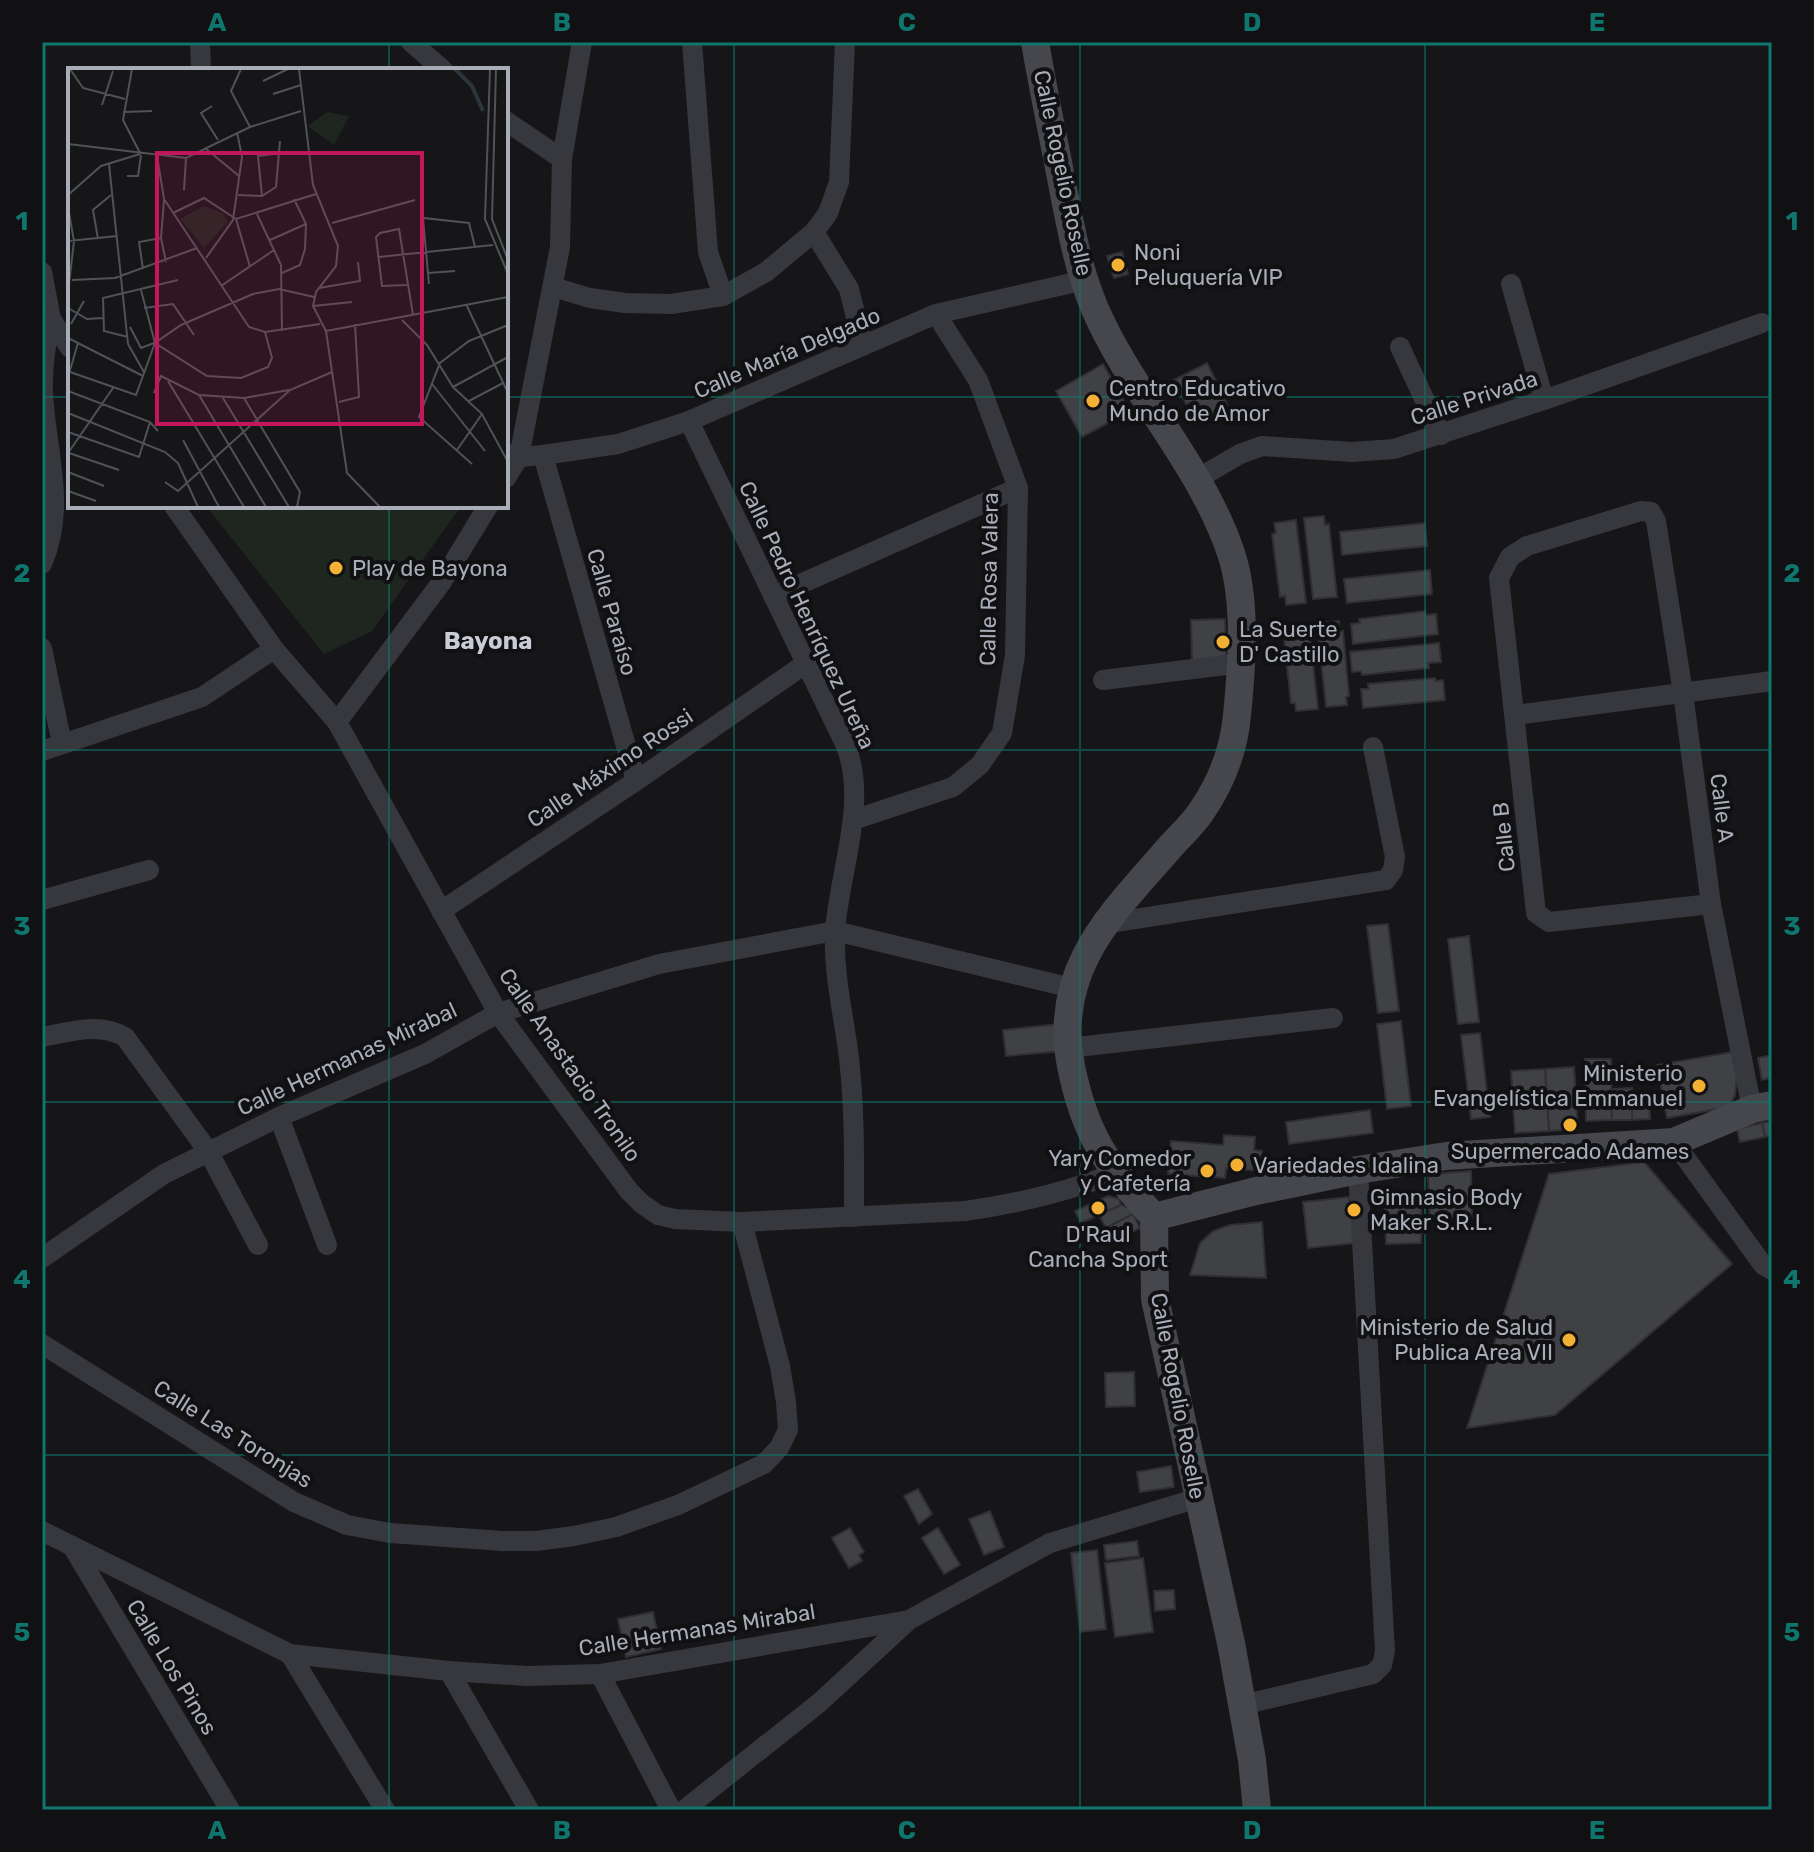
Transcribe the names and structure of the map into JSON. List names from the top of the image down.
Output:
{
  "streets": {
    "street": [
      "Calle Rogelio Roselle",
      "Calle María Delgado",
      "Calle Privada",
      "Calle Rosa Valera",
      "Calle Paraíso",
      "Calle Pedro Henríquez Ureña",
      "Calle Máximo Rossi",
      "Calle A",
      "Calle B",
      "Calle Hermanas Mirabal",
      "Calle Anastacio Tronilo",
      "Calle Las Toronjas",
      "Calle Los Pinos"
    ]
  },
  "crossings": [
    ["Calle Rogelio Roselle", "Calle María Delgado"],
    ["Calle Rogelio Roselle", "Calle Privada"],
    ["Calle Rogelio Roselle", "Calle Hermanas Mirabal"],
    ["Calle Rogelio Roselle", "Calle Anastacio Tronilo"],
    ["Calle María Delgado", "Calle Rosa Valera"],
    ["Calle María Delgado", "Calle Paraíso"],
    ["Calle María Delgado", "Calle Pedro Henríquez Ureña"],
    ["Calle Rosa Valera", "Calle Pedro Henríquez Ureña"],
    ["Calle Paraíso", "Calle Máximo Rossi"],
    ["Calle Pedro Henríquez Ureña", "Calle Máximo Rossi"],
    ["Calle Pedro Henríquez Ureña", "Calle Hermanas Mirabal"],
    ["Calle Pedro Henríquez Ureña", "Calle Anastacio Tronilo"],
    ["Calle Máximo Rossi", "Calle Anastacio Tronilo"],
    ["Calle A", "Calle B"],
    ["Calle Hermanas Mirabal", "Calle Anastacio Tronilo"],
    ["Calle Hermanas Mirabal", "Calle Los Pinos"],
    ["Calle Anastacio Tronilo", "Calle Las Toronjas"]
  ],
  "districts": ["Bayona"],
  "places": [
    "Noni Peluquería VIP",
    "Centro Educativo Mundo de Amor",
    "Play de Bayona",
    "La Suerte D' Castillo",
    "Ministerio Evangelística Emmanuel",
    "Supermercado Adames",
    "Variedades Idalina",
    "Yary Comedor y Cafetería",
    "D'Raul Cancha Sport",
    "Gimnasio Body Maker S.R.L.",
    "Ministerio de Salud Publica Area VII"
  ],
  "grid": {
    "columns": [
      "A",
      "B",
      "C",
      "D",
      "E"
    ],
    "rows": [
      "1",
      "2",
      "3",
      "4",
      "5"
    ]
  }
}
